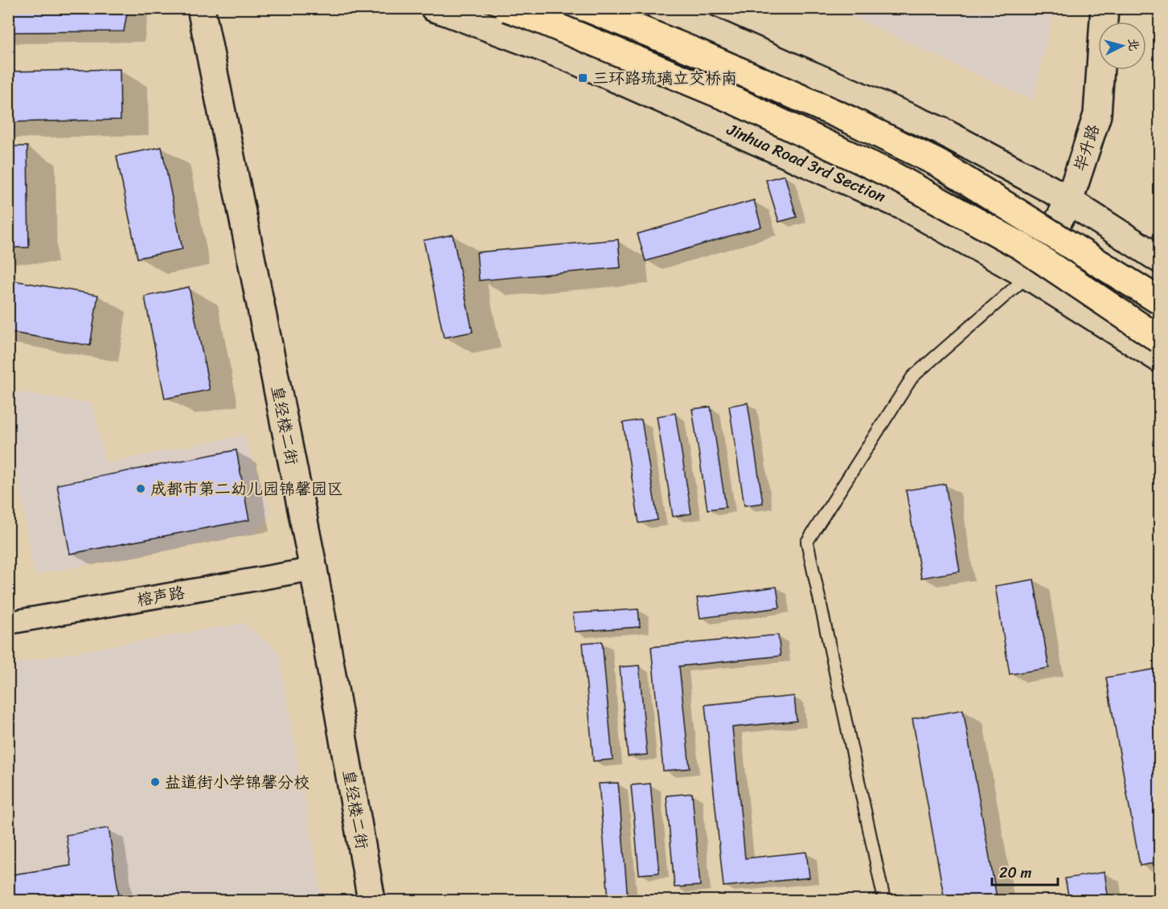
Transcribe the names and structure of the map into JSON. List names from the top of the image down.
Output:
{
  "streets": {
    "main road": ["毕升路", "Jinhua Road 3rd Section", "皇经楼二街"],
    "street": ["榕声路"]
  },
  "crossings": [
    ["毕升路", "Jinhua Road 3rd Section"],
    ["皇经楼二街", "榕声路"]
  ],
  "places": {
    "transit": ["三环路琉璃立交桥南"],
    "other": ["成都市第二幼儿园锦馨园区", "盐道街小学锦馨分校"]
  },
  "scale_bar": "20 m",
  "north": "right"
}
